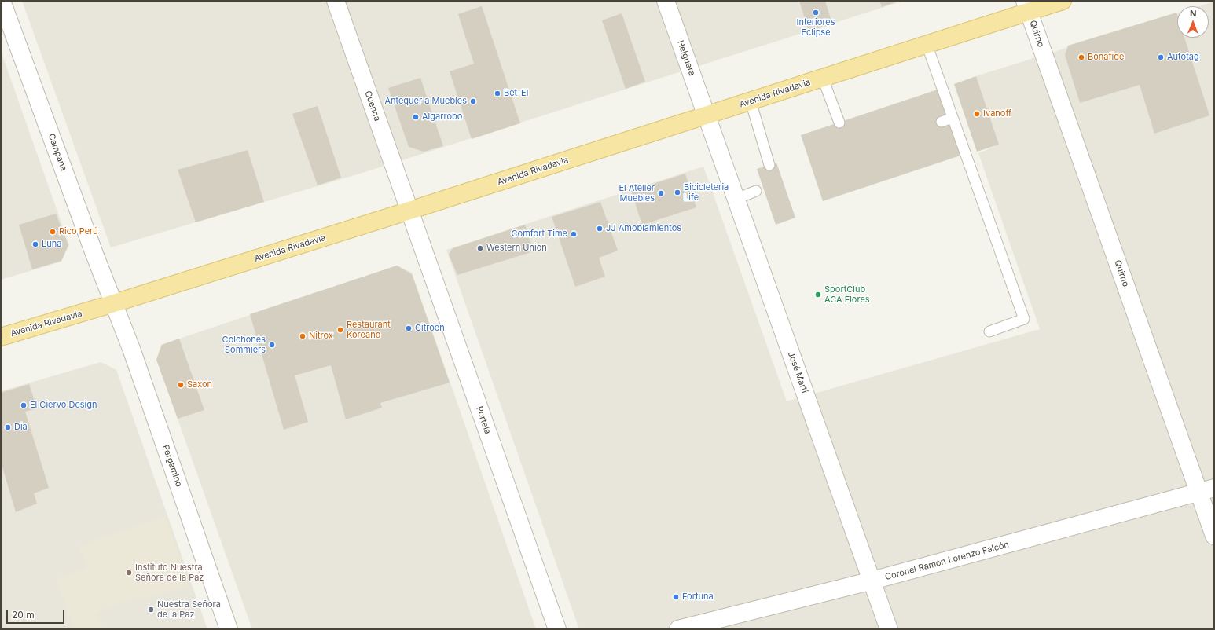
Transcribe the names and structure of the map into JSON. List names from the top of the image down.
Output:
{
  "streets": {
    "main road": ["Avenida Rivadavia"],
    "street": [
      "Quirno",
      "Helguera",
      "Cuenca",
      "Campana",
      "José Martí",
      "Portela",
      "Pergamino",
      "Coronel Ramón Lorenzo Falcón"
    ]
  },
  "crossings": [
    ["Quirno", "Avenida Rivadavia"],
    ["Quirno", "Coronel Ramón Lorenzo Falcón"],
    ["Helguera", "Avenida Rivadavia"],
    ["Helguera", "José Martí"],
    ["Avenida Rivadavia", "Cuenca"],
    ["Avenida Rivadavia", "Campana"],
    ["Avenida Rivadavia", "José Martí"],
    ["Avenida Rivadavia", "Portela"],
    ["Avenida Rivadavia", "Pergamino"],
    ["Cuenca", "Portela"],
    ["Campana", "Pergamino"],
    ["José Martí", "Coronel Ramón Lorenzo Falcón"]
  ],
  "places": [
    "Interiores Eclipse",
    "Bonafide",
    "Autotag",
    "Bet-El",
    "Antequer a Muebles",
    "Ivanoff",
    "Algarrobo",
    "Bicicleteria Life",
    "El Ateller Muebles",
    "JJ Amoblamientos",
    "Rico Perú",
    "Comfort Time",
    "Luna",
    "Western Union",
    "SportClub ACA Flores",
    "Citroën",
    "Restaurant Koreano",
    "Nitrox",
    "Colchones Sommiers",
    "Saxon",
    "El Ciervo Design",
    "Dia",
    "Instituto Nuestra Señora de la Paz",
    "Fortuna",
    "Nuestra Señora de la Paz"
  ],
  "scale_bar": "20 m",
  "north": "top"
}
